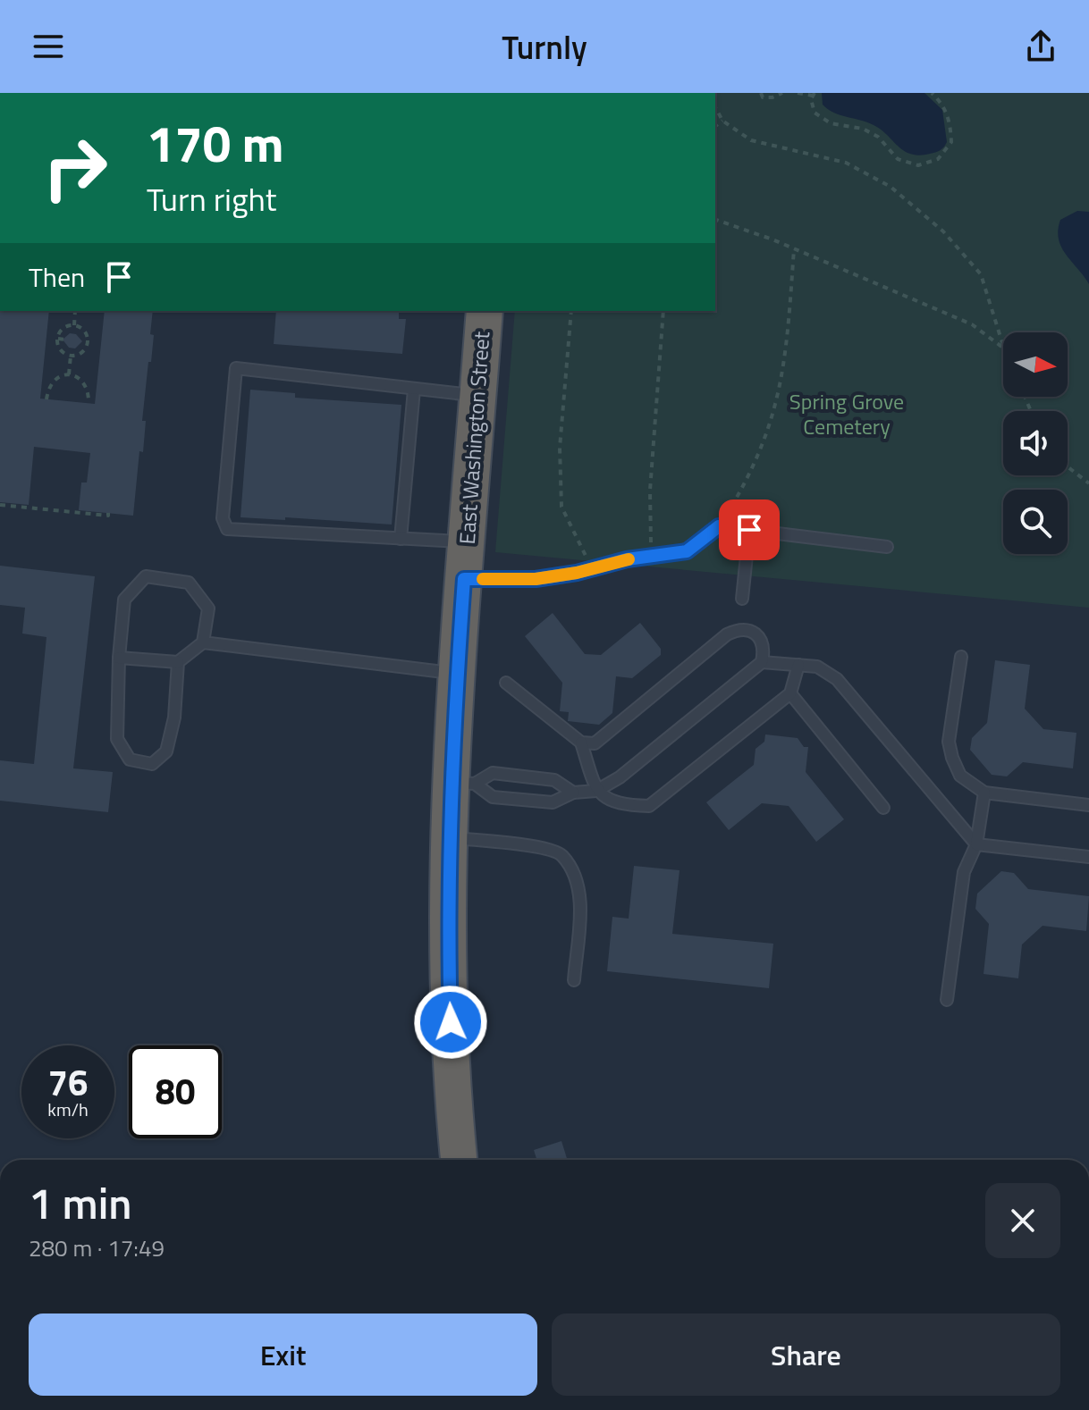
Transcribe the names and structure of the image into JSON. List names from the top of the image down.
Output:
{
  "streets": {
    "highway": ["East Washington Street"]
  },
  "parks": ["Spring Grove Cemetery"],
  "north": "right",
  "page": {
    "header": "Turnly",
    "turn": ["170 m", "Turn right"],
    "then": "Then",
    "speed": "76 km/h",
    "limit": "80",
    "heading": ["1 min", "280 m · 17:49"],
    "buttons": ["Exit", "Share"]
  }
}
